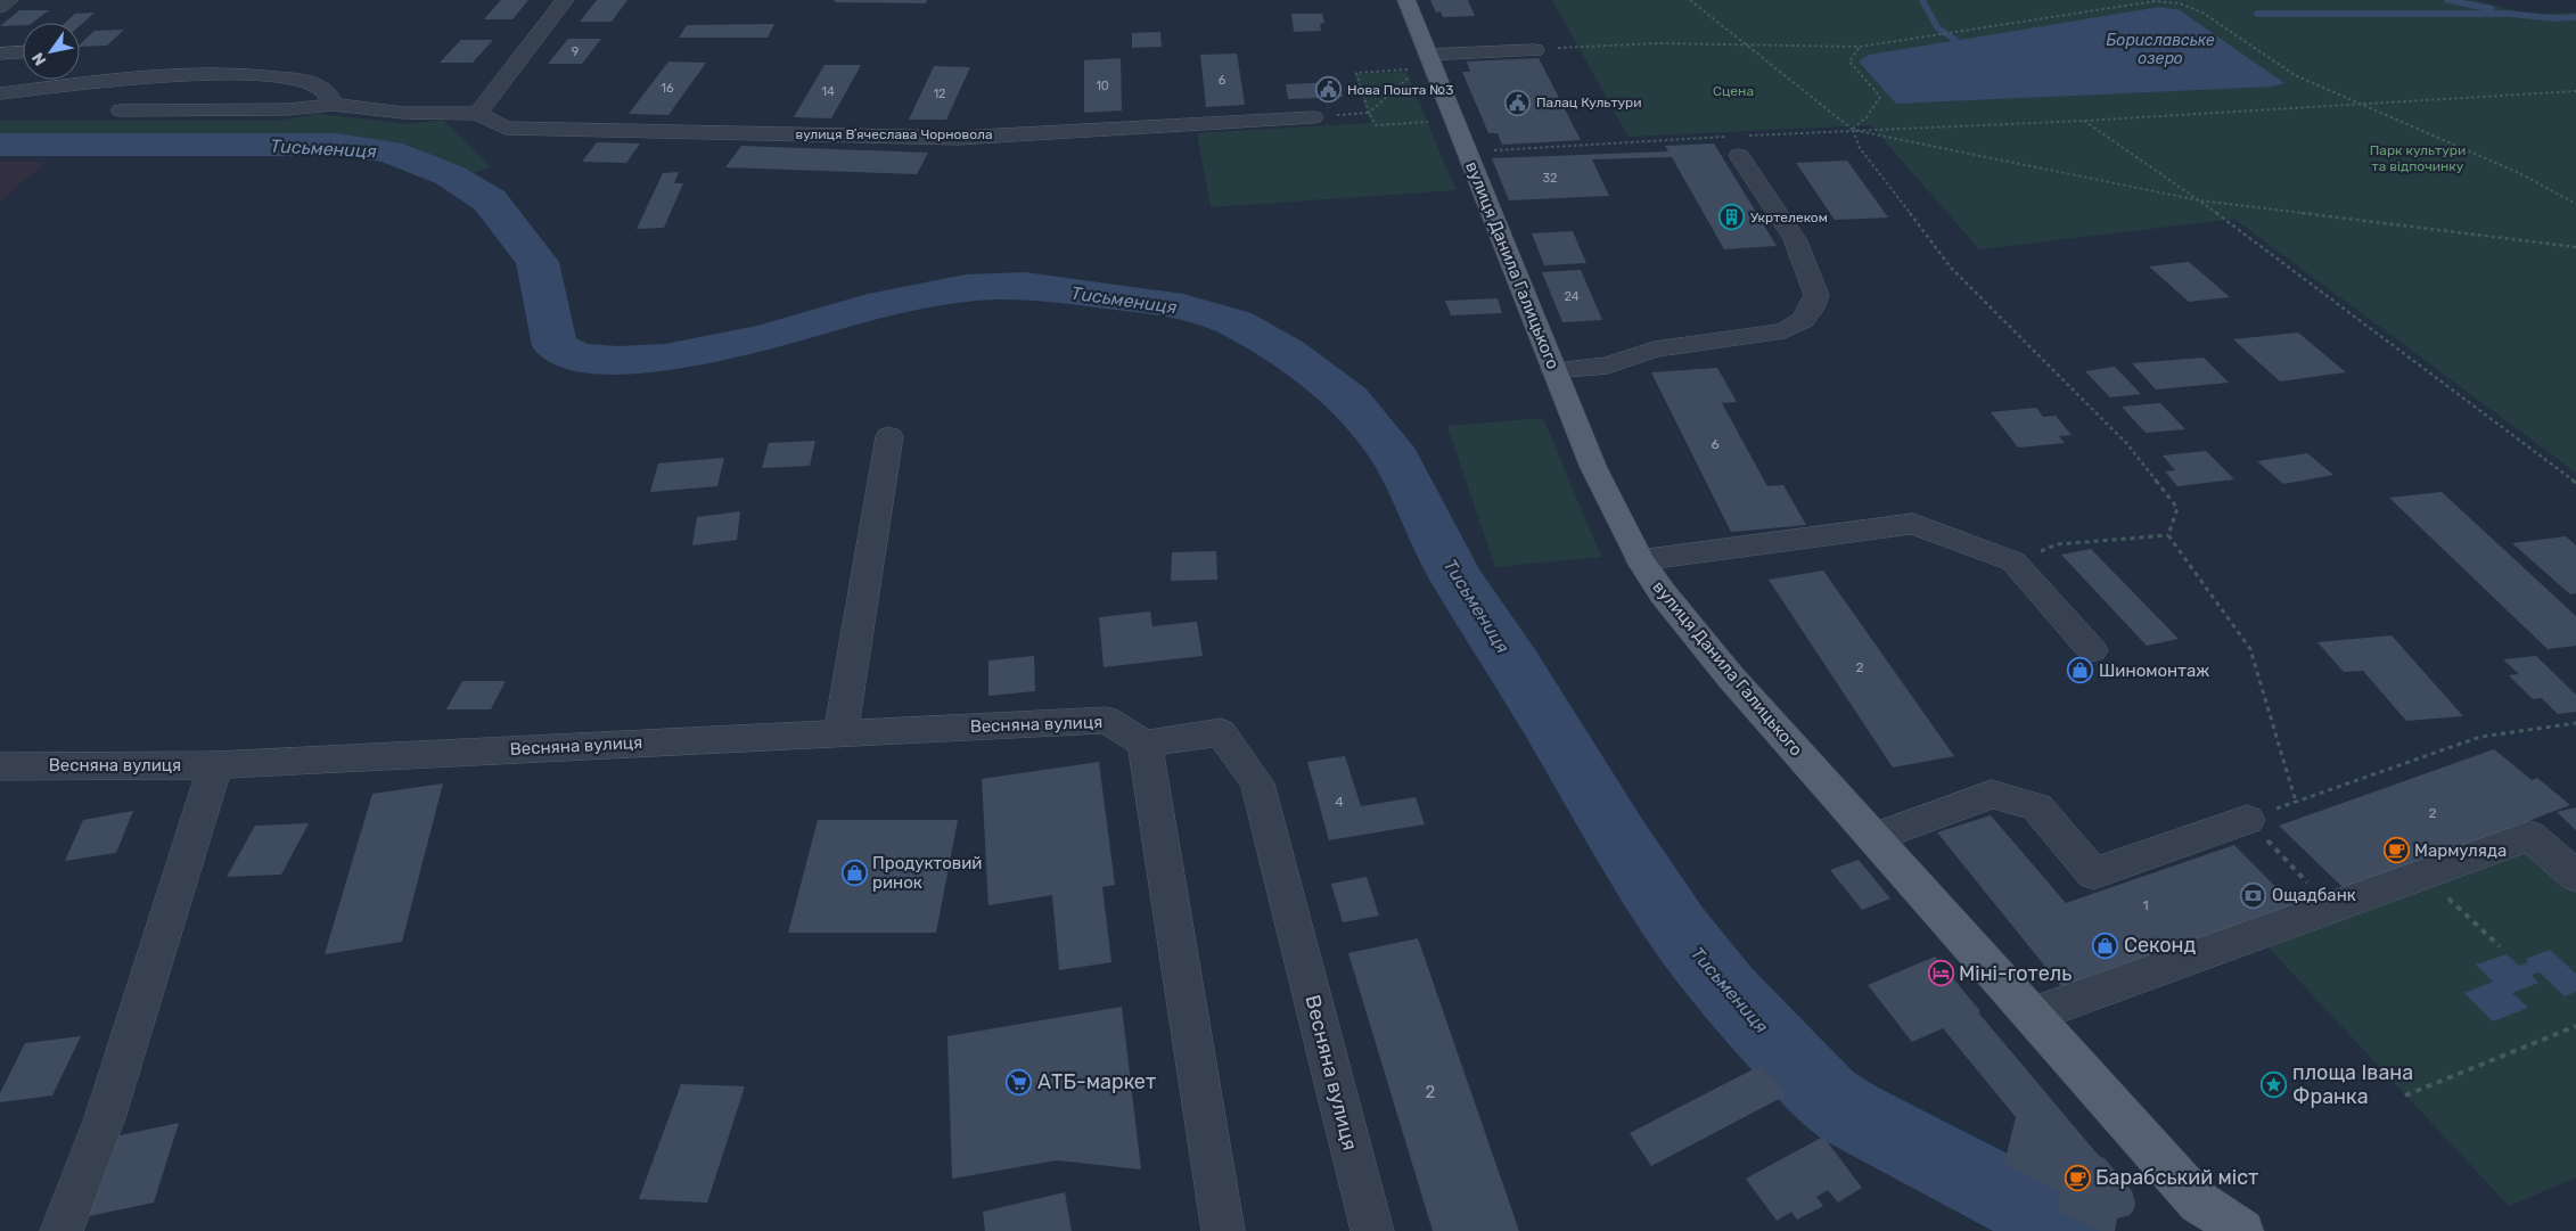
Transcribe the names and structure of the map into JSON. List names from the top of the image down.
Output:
{
  "streets": {
    "main road": ["вулиця Данила Галицького"],
    "street": ["вулиця Вʼячеслава Чорновола", "Весняна вулиця"]
  },
  "water": ["Бориславське озеро", "Тисьмениця"],
  "parks": ["Сцена", "Парк культури та відпочинку"],
  "places": {
    "public building": ["Нова Пошта №3", "Палац Культури"],
    "building": ["Укртелеком"],
    "shop": ["Шиномонтаж", "Продуктовий ринок", "Секонд"],
    "cafe": ["Мармуляда", "Барабський міст"],
    "bank": ["Ощадбанк"],
    "hotel": ["Міні-готель"],
    "supermarket": ["АТБ-маркет"],
    "place": ["площа Івана Франка"]
  },
  "house_numbers": [
    "9",
    "6",
    "10",
    "16",
    "14",
    "12",
    "32",
    "24",
    "6",
    "2",
    "4",
    "2",
    "1",
    "2"
  ],
  "north": "bottom left"
}
